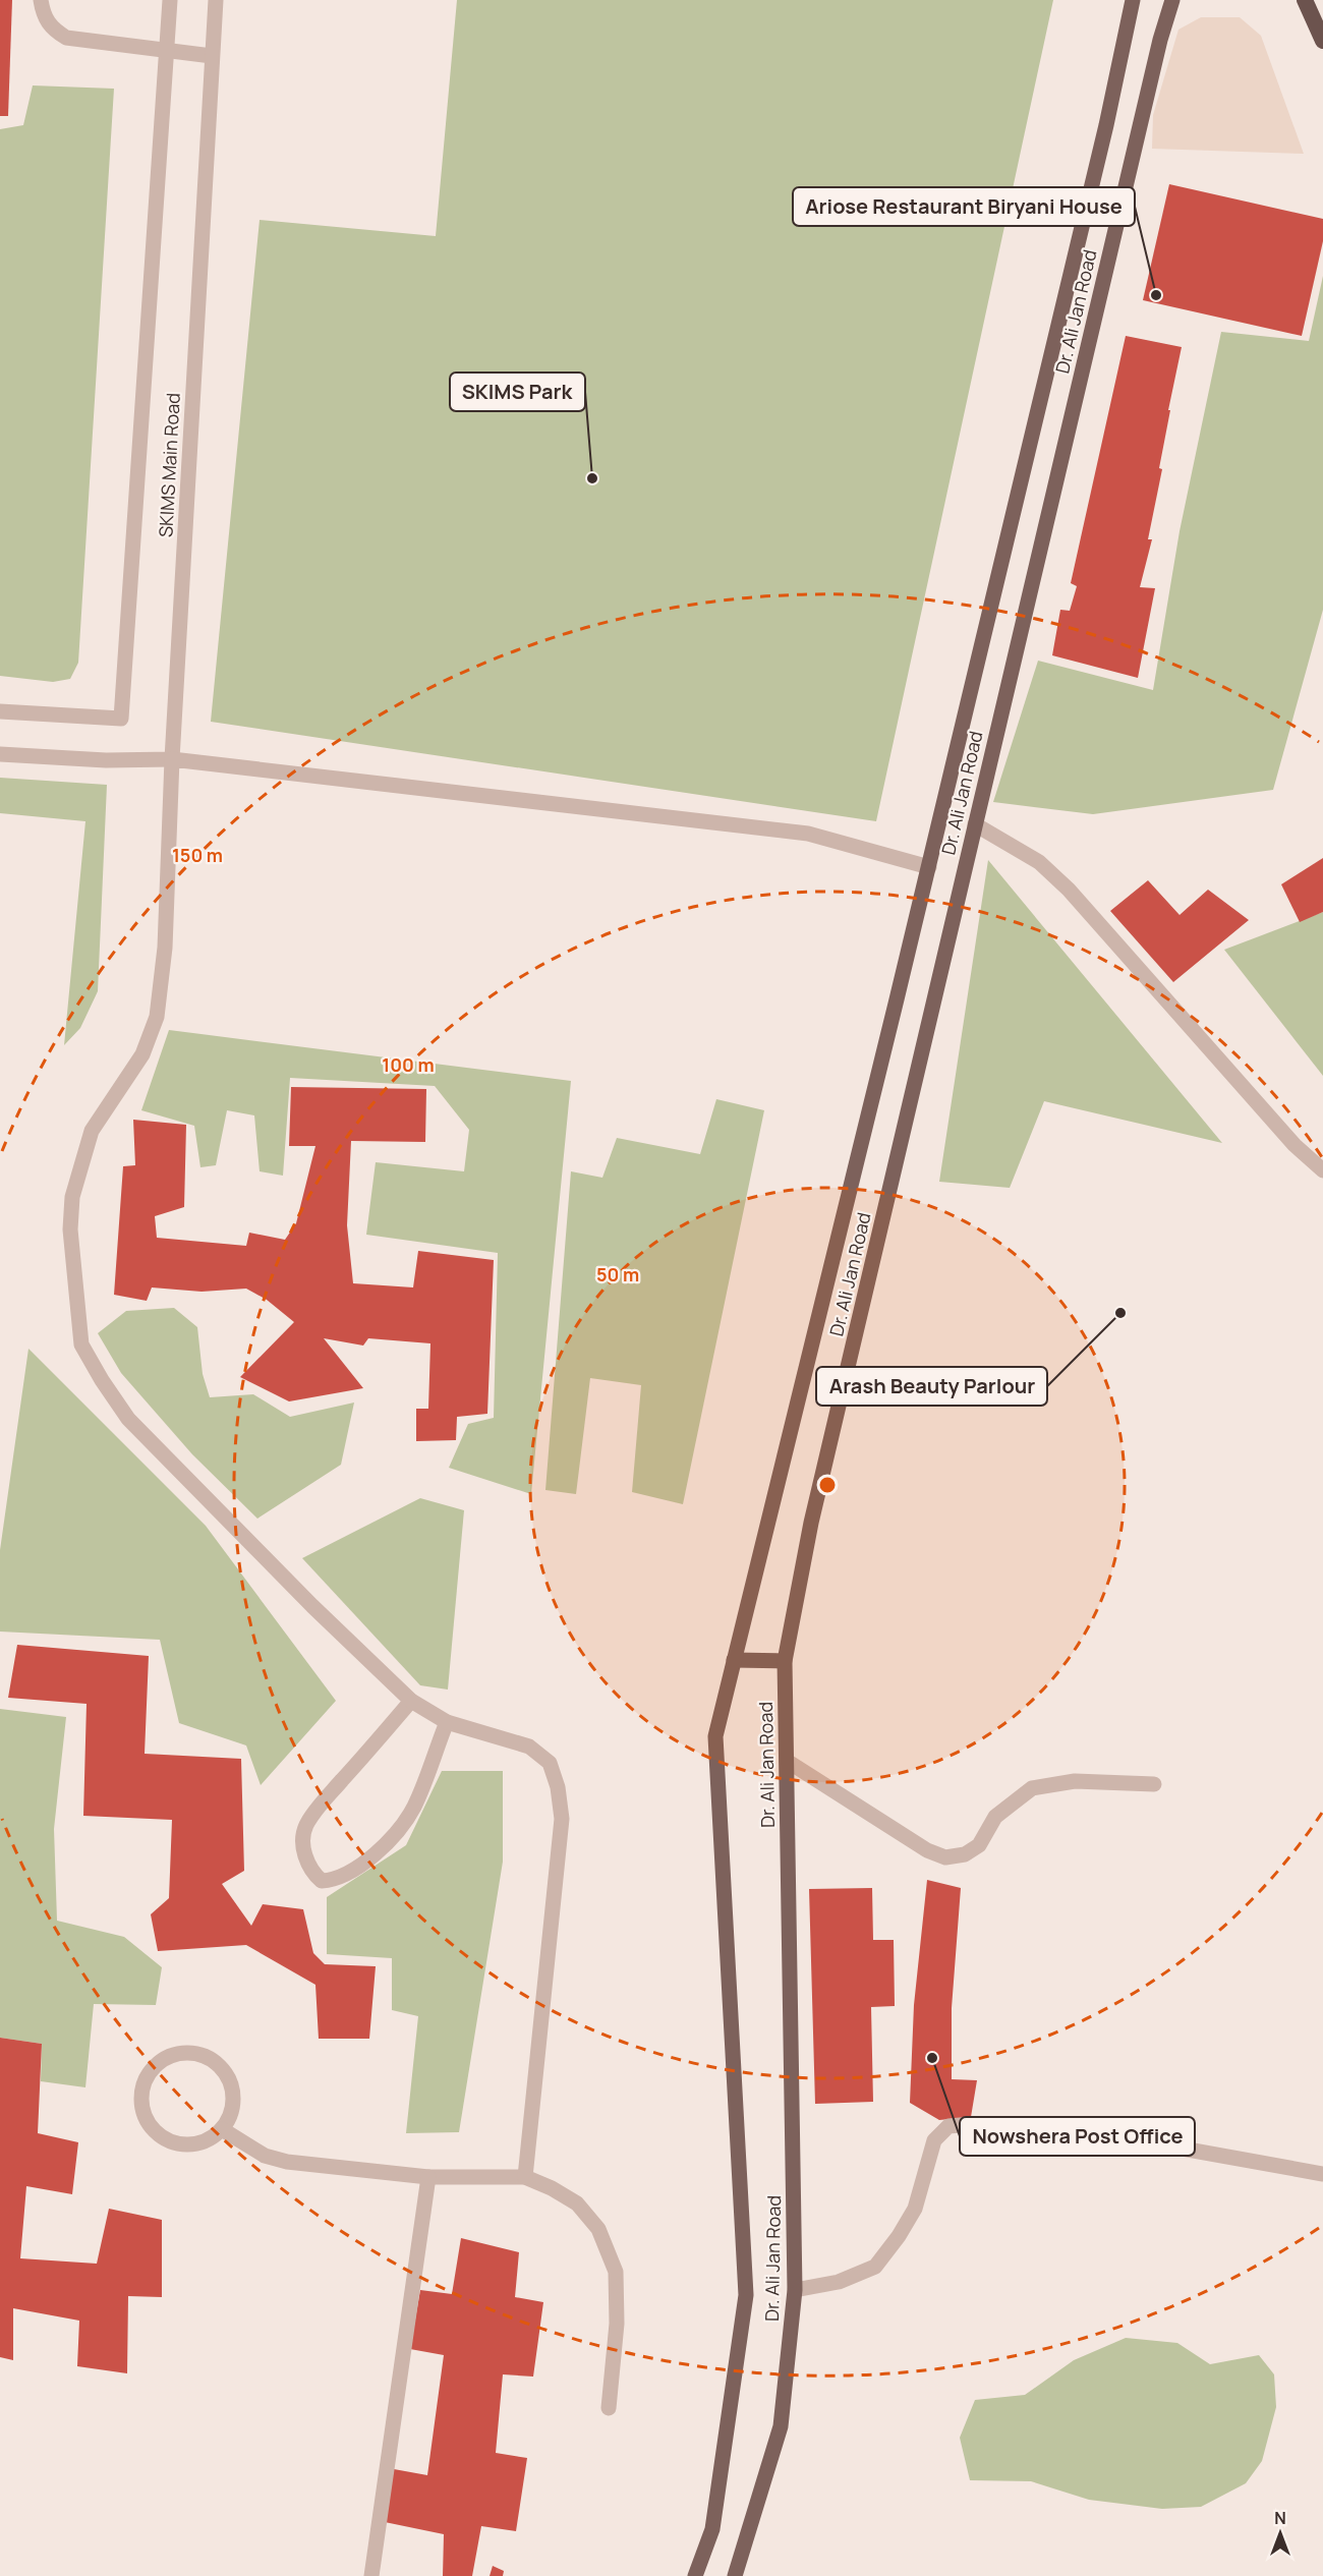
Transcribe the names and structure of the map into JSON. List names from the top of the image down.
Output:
{
  "streets": {
    "main road": ["Dr. Ali Jan Road"],
    "street": ["SKIMS Main Road"]
  },
  "places": [
    "Ariose Restaurant Biryani House",
    "SKIMS Park",
    "Arash Beauty Parlour",
    "Nowshera Post Office"
  ],
  "north": "top",
  "rings": ["150 m", "100 m", "50 m"]
}
